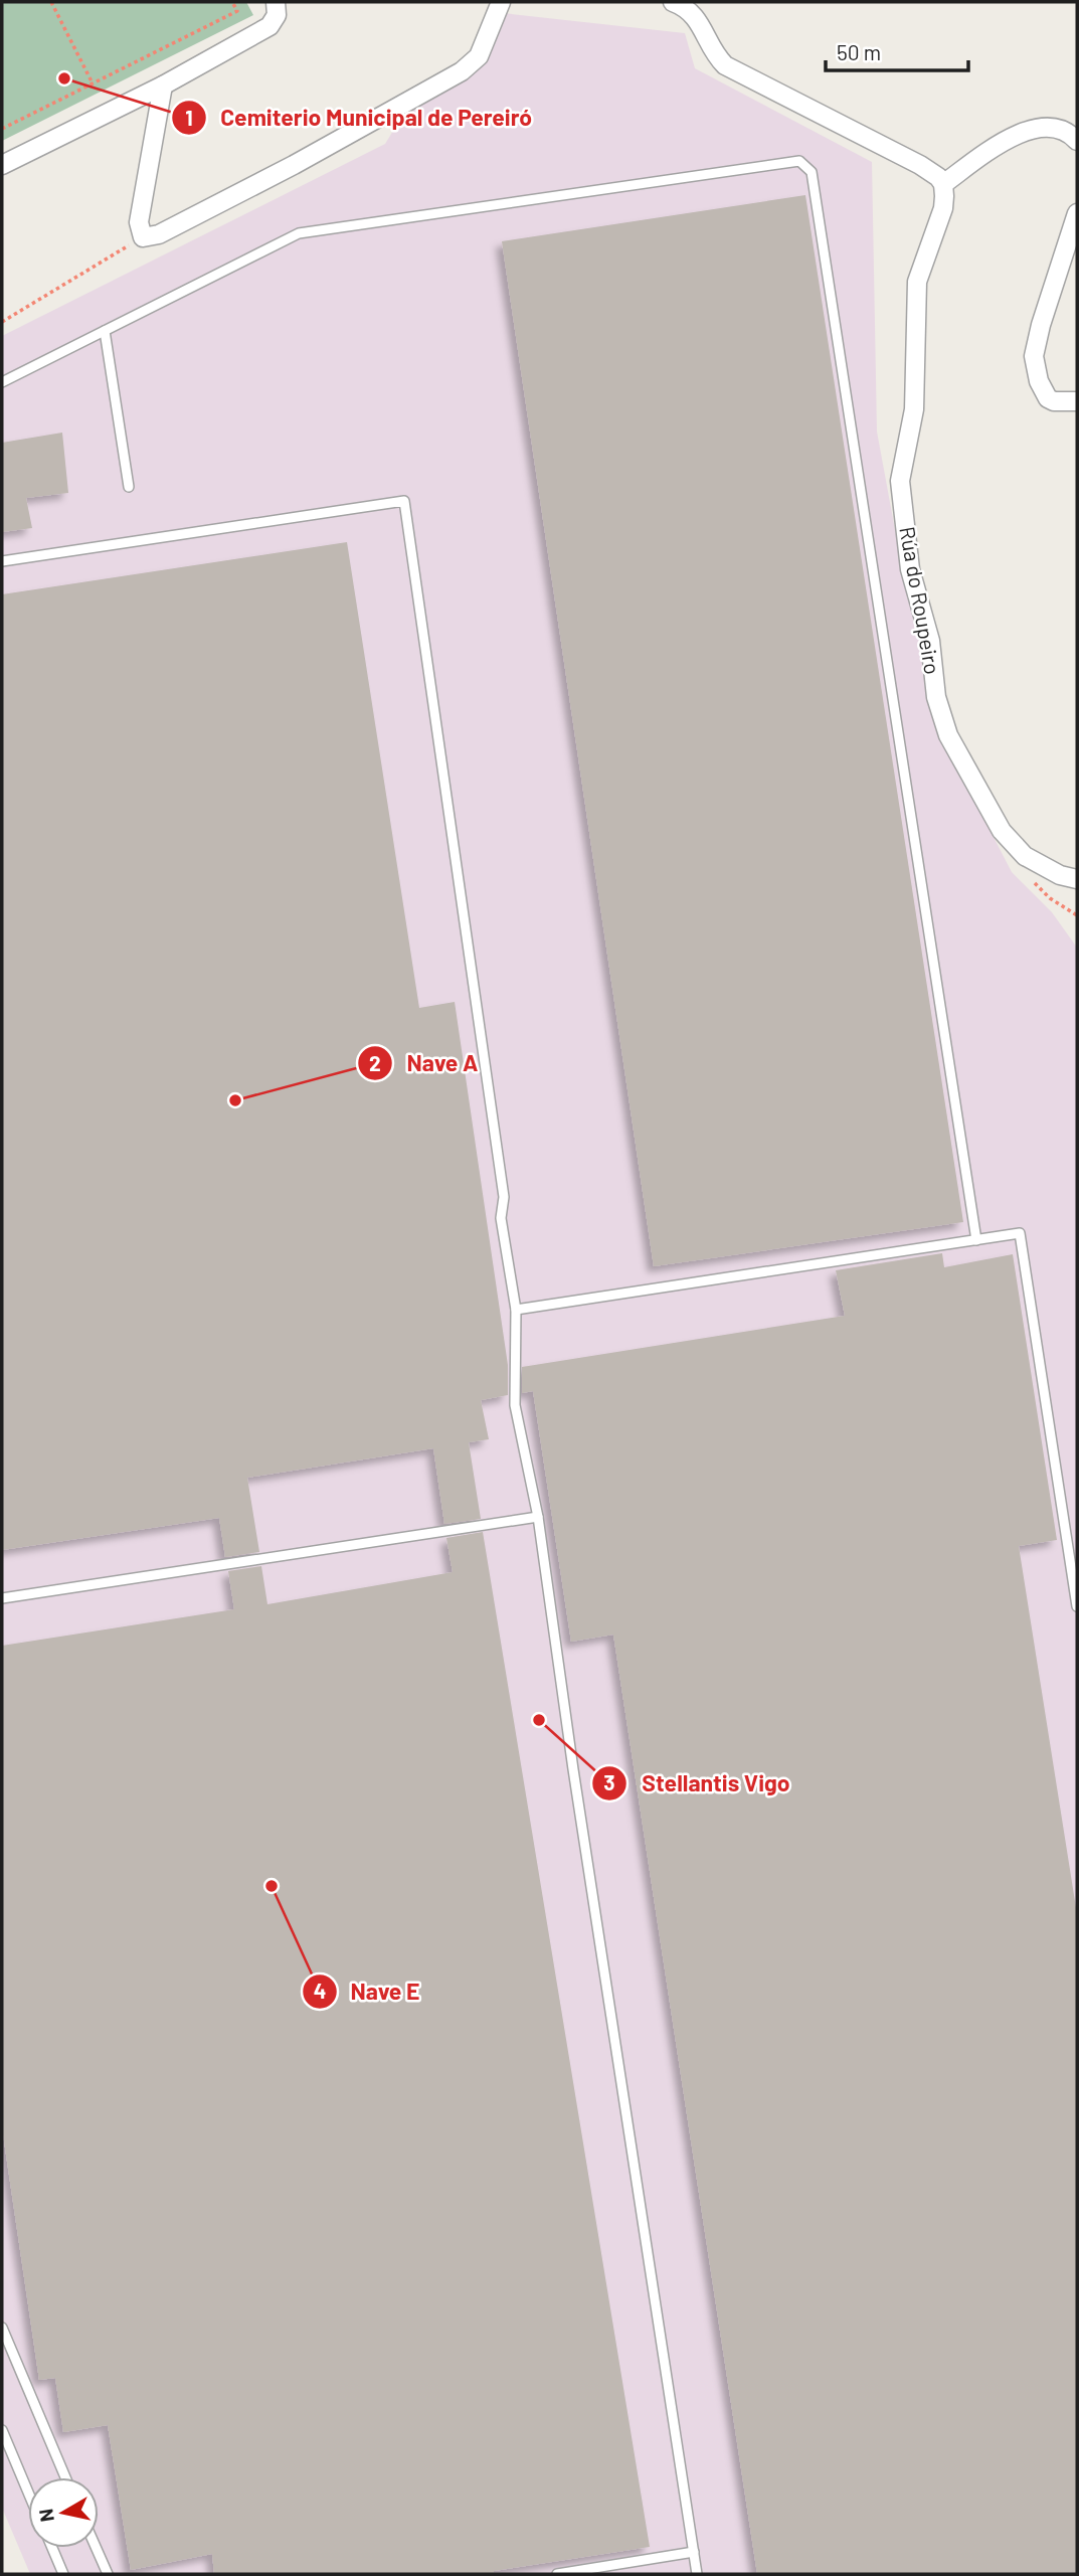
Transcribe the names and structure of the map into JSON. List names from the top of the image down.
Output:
{
  "streets": {
    "street": ["Rúa do Roupeiro"]
  },
  "places": [
    "Cemiterio Municipal de Pereiró",
    "Nave A",
    "Stellantis Vigo",
    "Nave E"
  ],
  "scale_bar": "50 m",
  "north": "left"
}
